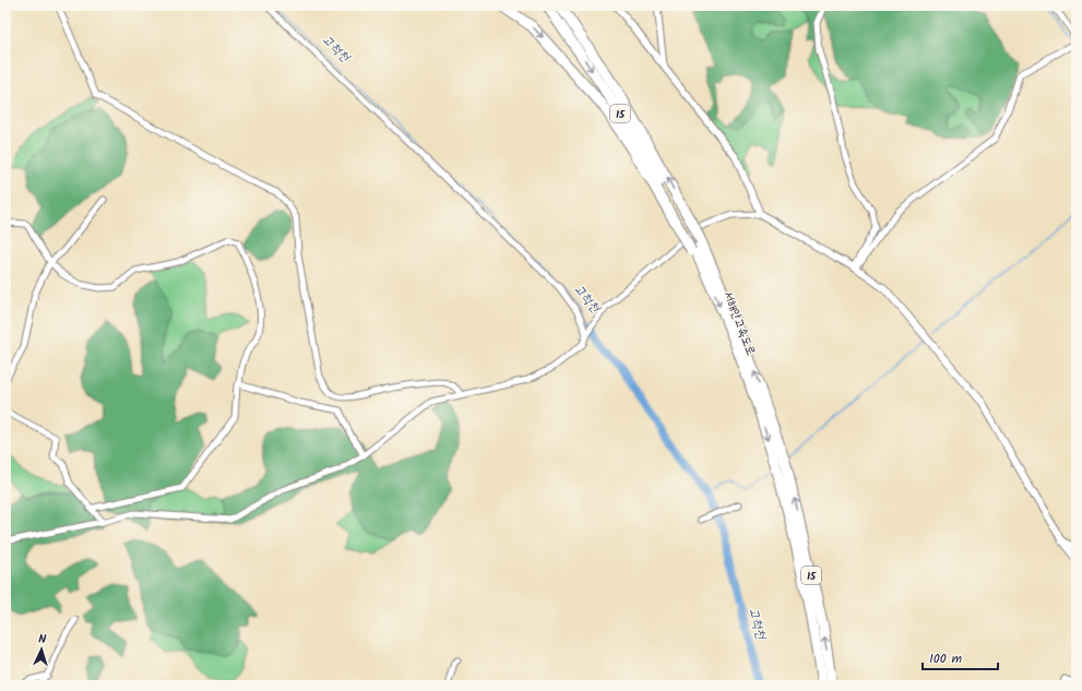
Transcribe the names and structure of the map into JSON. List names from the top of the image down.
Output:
{
  "streets": {
    "highway": ["15", "서해안고속도로"]
  },
  "water": ["고척천"],
  "scale_bar": "100 m",
  "north": "top"
}
